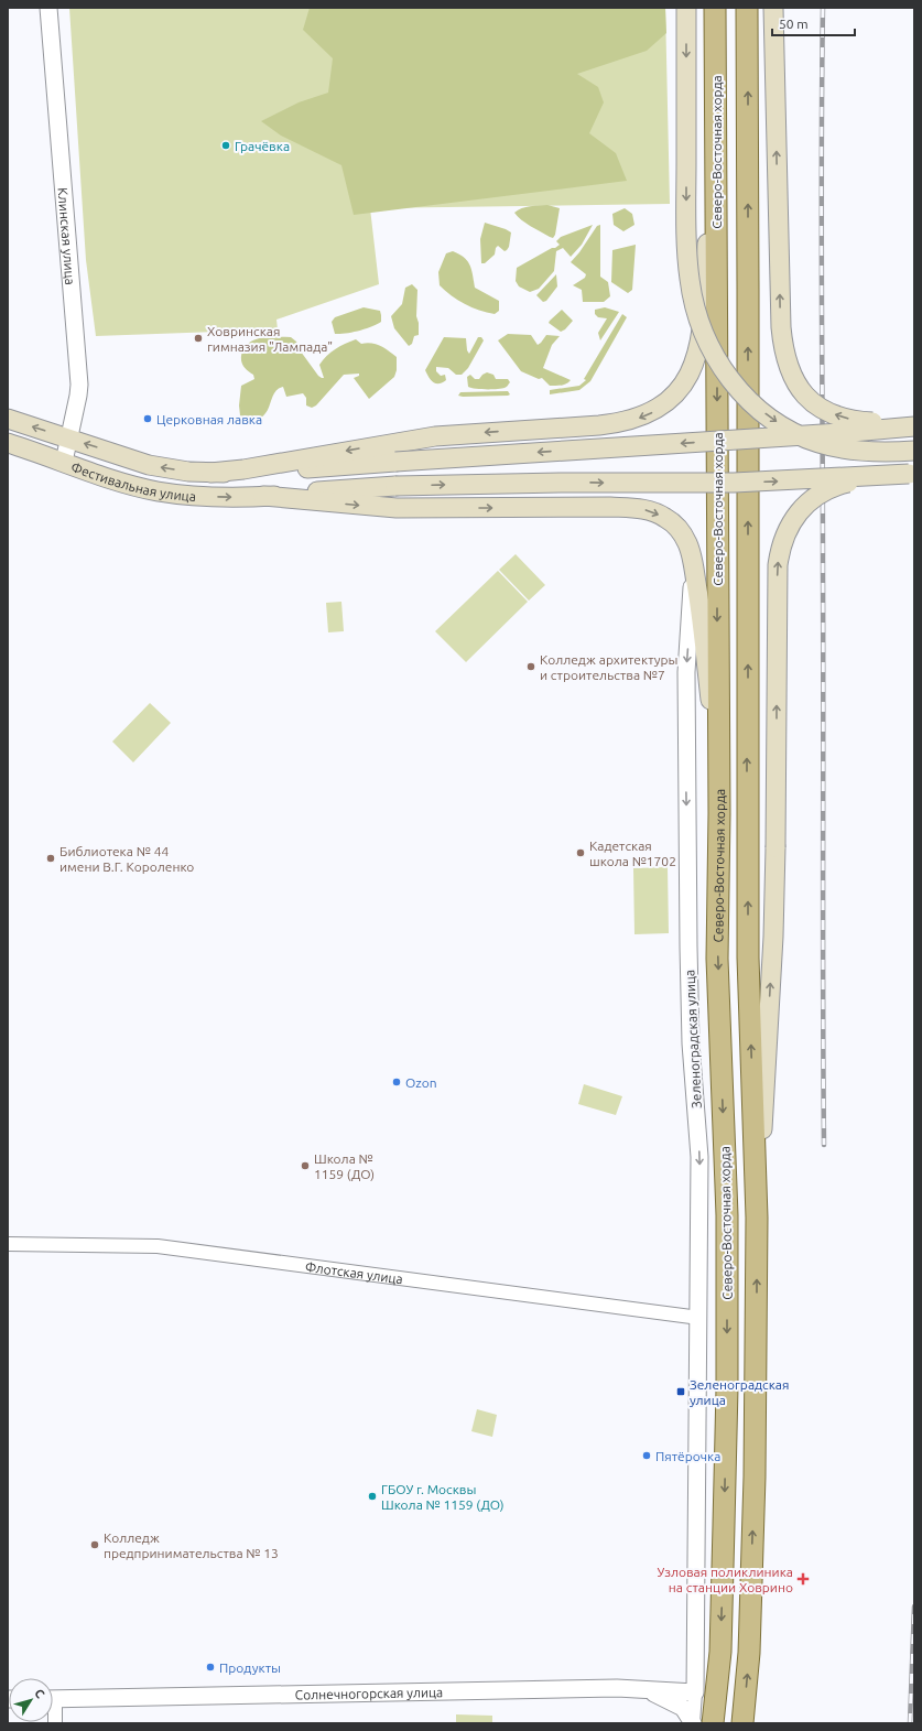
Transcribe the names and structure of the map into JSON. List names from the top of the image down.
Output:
{
  "streets": {
    "main road": ["Северо-Восточная хорда", "Фестивальная улица"],
    "street": [
      "Клинская улица",
      "Зеленоградская улица",
      "Флотская улица",
      "Солнечногорская улица"
    ]
  },
  "crossings": [
    ["Клинская улица", "Фестивальная улица"],
    ["Зеленоградская улица", "Флотская улица"],
    ["Зеленоградская улица", "Солнечногорская улица"]
  ],
  "one_way": ["Зеленоградская улица"],
  "places": {
    "other": [
      "Грачёвка",
      "Ховринская гимназия \"Лампада\"",
      "Церковная лавка",
      "Колледж архитектуры и строительства №7",
      "Кадетская школа №1702",
      "Библиотека № 44 имени В.Г. Короленко",
      "Ozon",
      "Школа № 1159 (ДО)",
      "Пятёрочка",
      "ГБОУ г. Москвы Школа № 1159 (ДО)",
      "Колледж предпринимательства № 13",
      "Продукты"
    ],
    "transit": ["Зеленоградская улица"],
    "health": ["Узловая поликлиника на станции Ховрино"]
  },
  "scale_bar": "50 m",
  "north": "top right"
}
